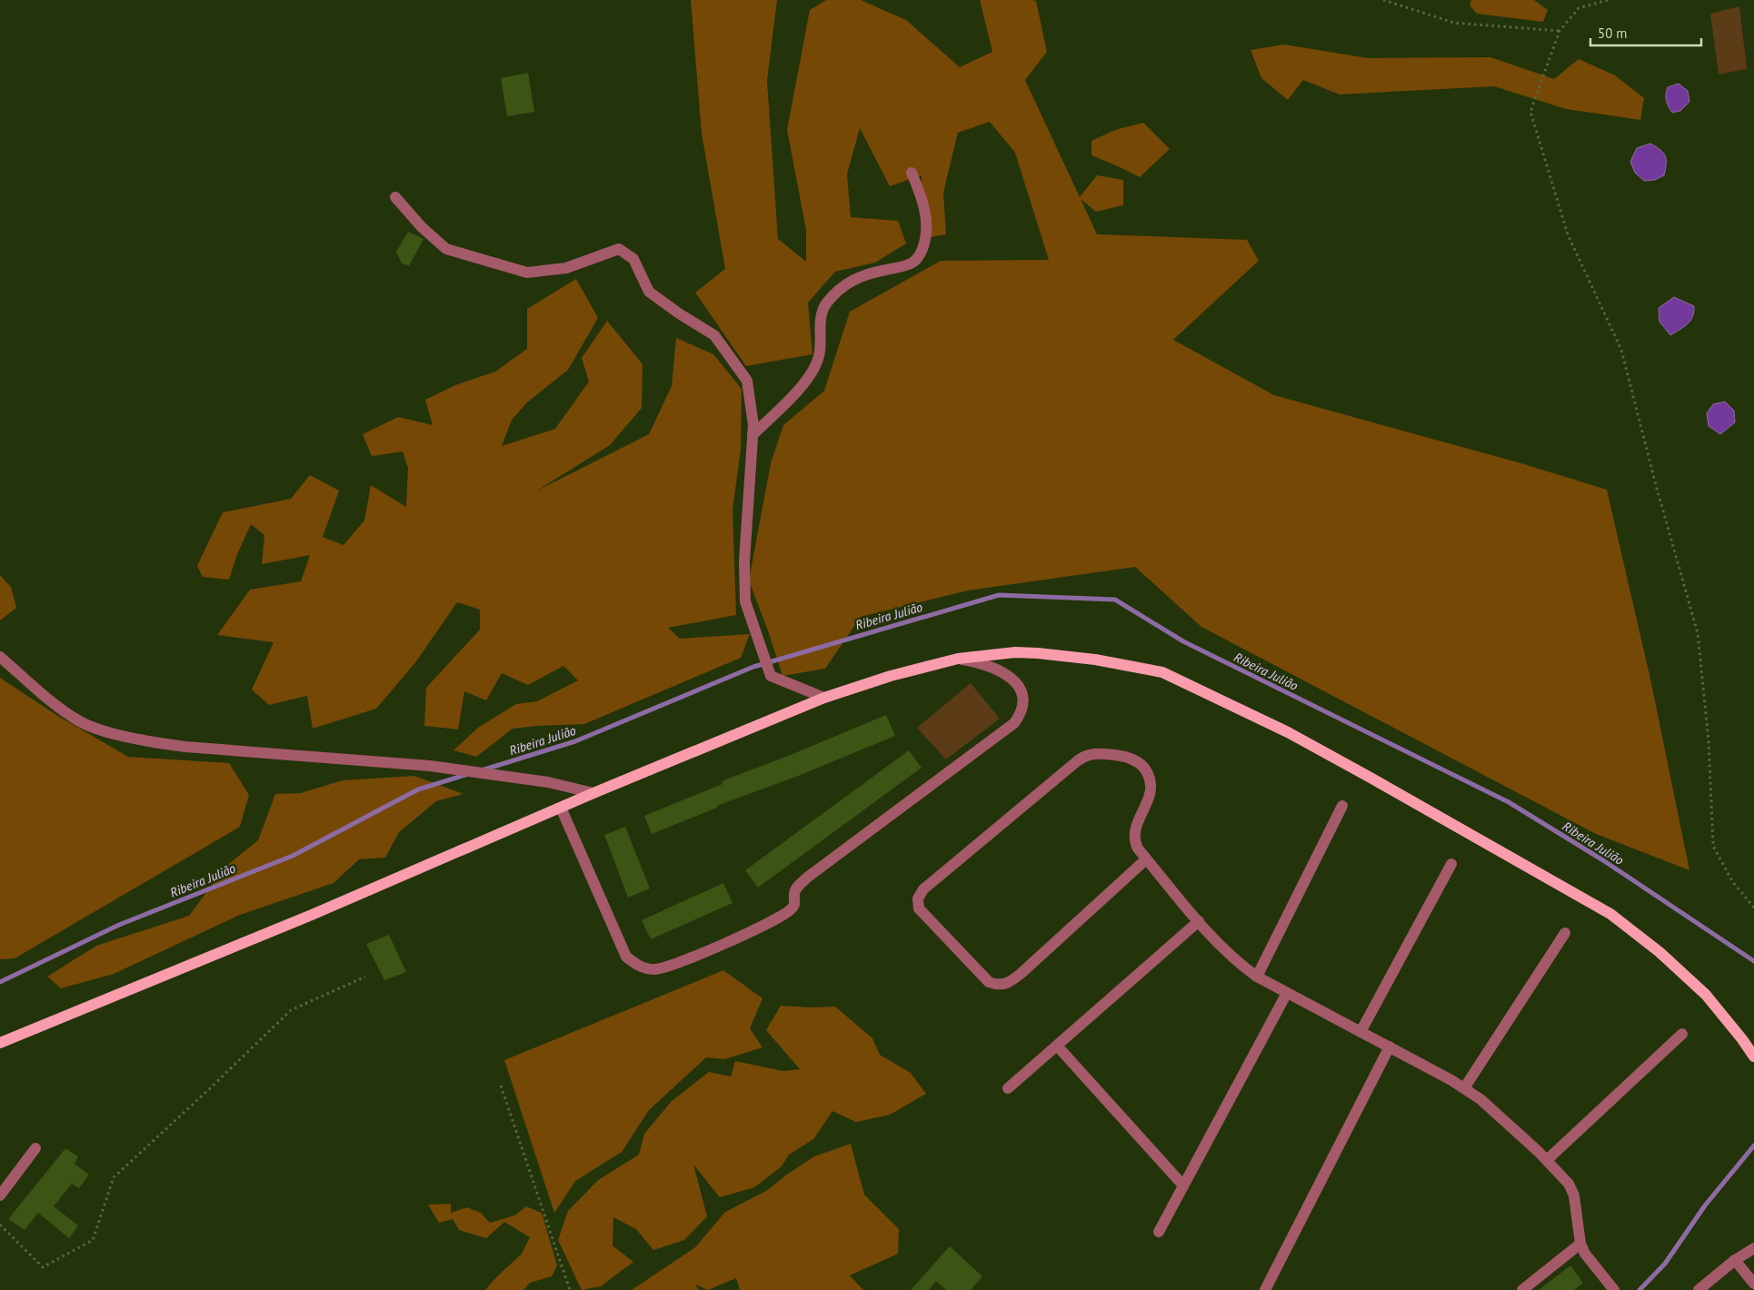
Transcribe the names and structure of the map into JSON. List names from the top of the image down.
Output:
{
  "water": ["Ribeira Julião"],
  "scale_bar": "50 m"
}
